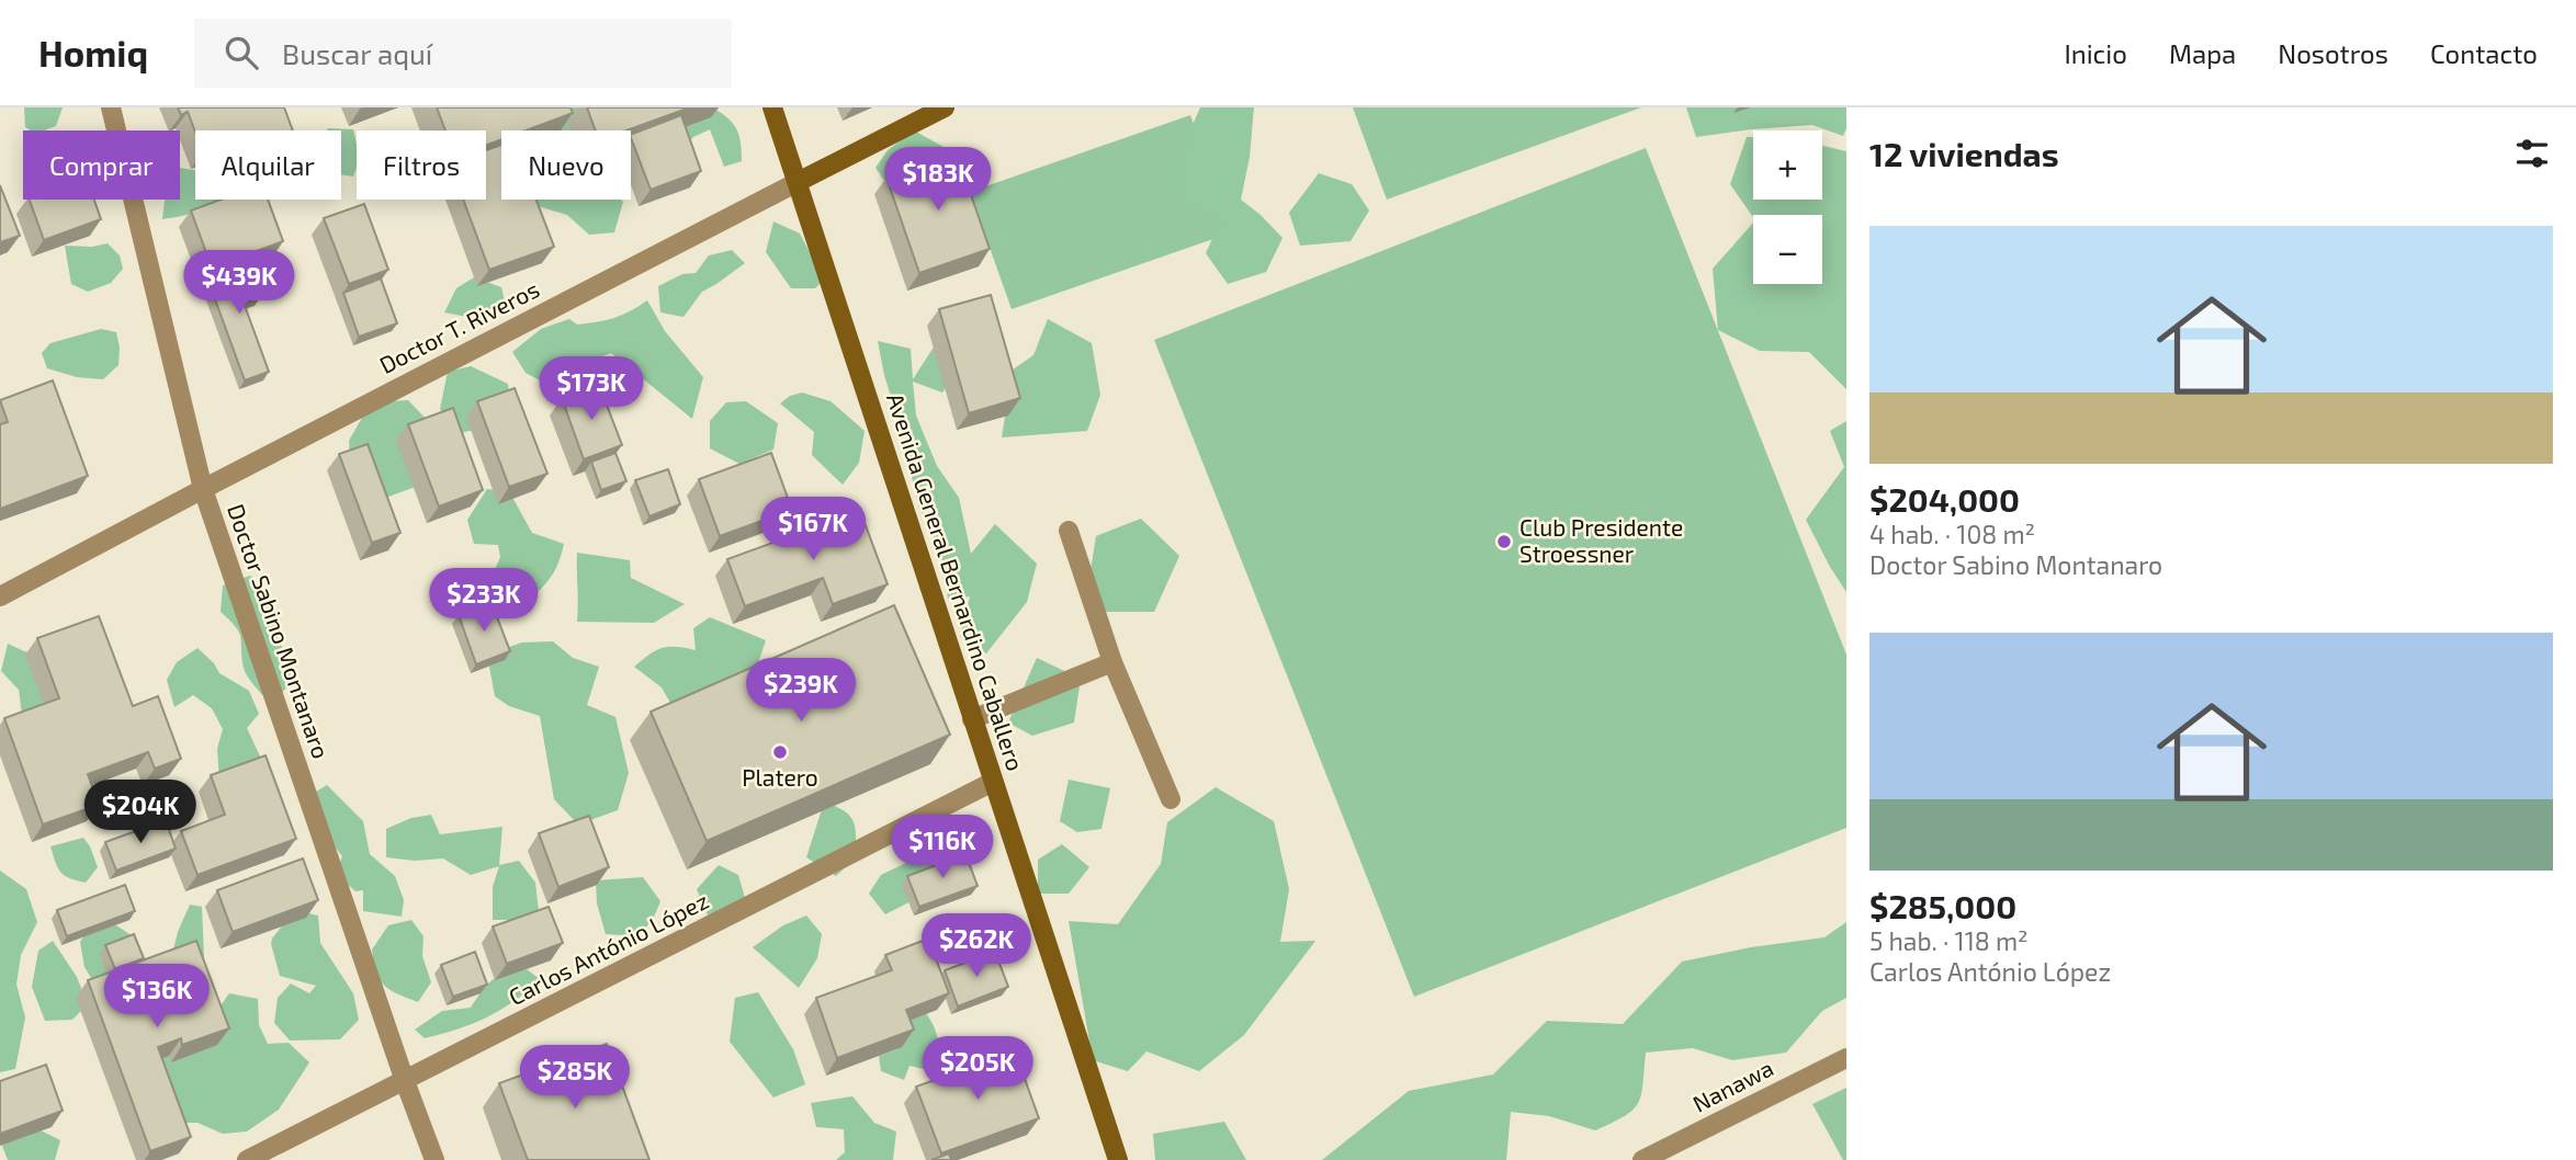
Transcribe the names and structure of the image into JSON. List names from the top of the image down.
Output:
{
  "streets": {
    "main road": ["Doctor T. Riveros", "Avenida General Bernardino Caballero"],
    "street": ["Doctor Sabino Montanaro", "Carlos António López", "Nanawa"]
  },
  "crossings": [
    ["Doctor T. Riveros", "Avenida General Bernardino Caballero"],
    ["Doctor T. Riveros", "Doctor Sabino Montanaro"],
    ["Avenida General Bernardino Caballero", "Carlos António López"],
    ["Doctor Sabino Montanaro", "Carlos António López"]
  ],
  "places": ["Club Presidente Stroessner", "Platero"],
  "page": {
    "header": "Homiq",
    "search": "Buscar aquí",
    "nav": [
      "Inicio",
      "Mapa",
      "Nosotros",
      "Contacto"
    ],
    "heading": "12 viviendas",
    "map_buttons": ["+", "−"],
    "chip": [
      "Comprar",
      "Alquilar",
      "Filtros",
      "Nuevo"
    ],
    "price": [
      "$183K",
      "$439K",
      "$173K",
      "$167K",
      "$233K",
      "$239K",
      "$204K",
      "$116K",
      "$262K",
      "$136K",
      "$205K",
      "$285K"
    ],
    "list": [
      {
        "name": "$204,000",
        "note": "4 hab. · 108 m² · Doctor Sabino Montanaro"
      },
      {
        "name": "$285,000",
        "note": "5 hab. · 118 m² · Carlos António López"
      }
    ]
  }
}
